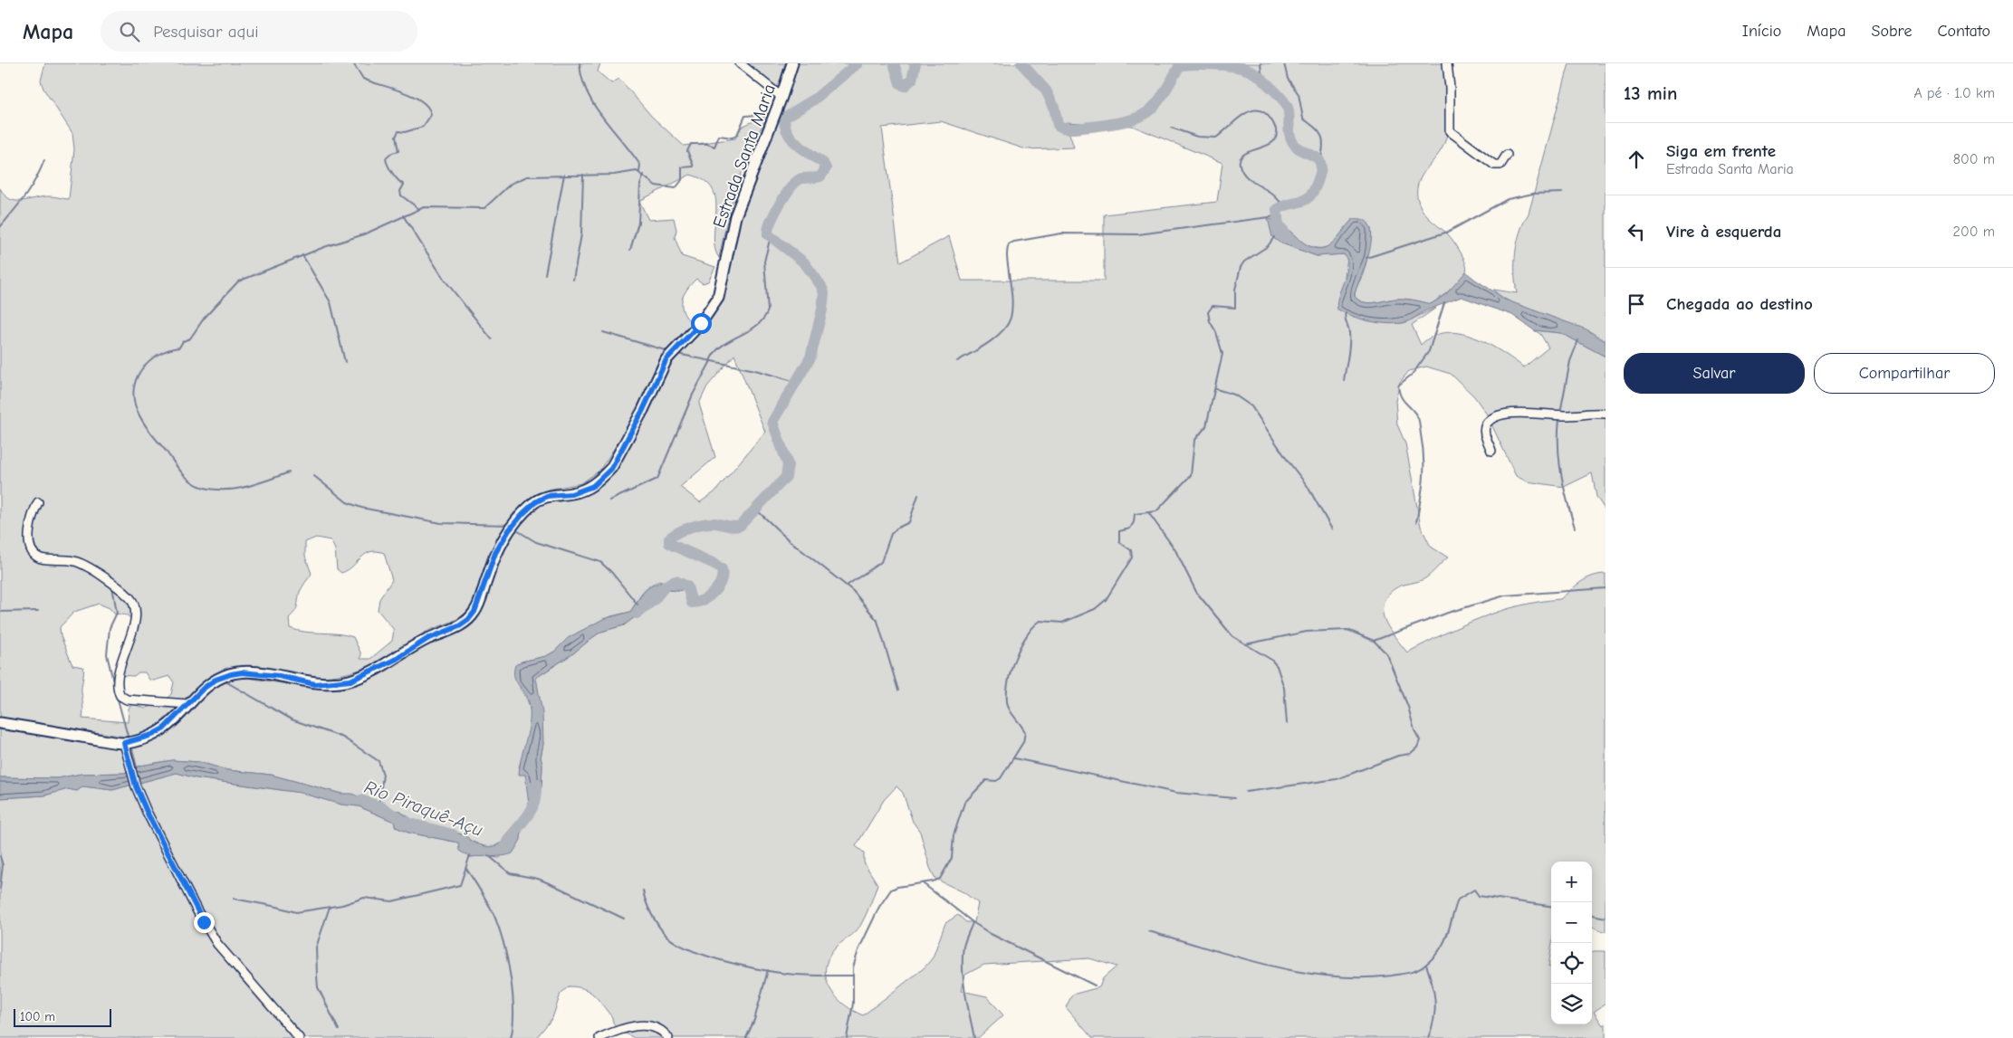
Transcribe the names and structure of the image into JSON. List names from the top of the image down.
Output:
{
  "streets": {
    "street": ["Estrada Santa Maria"]
  },
  "water": ["Rio Piraquê-Açu"],
  "scale_bar": "100 m",
  "page": {
    "header": "Mapa",
    "search": "Pesquisar aqui",
    "nav": [
      "Início",
      "Mapa",
      "Sobre",
      "Contato"
    ],
    "heading": ["13 min", "A pé · 1.0 km"],
    "list": [
      ["Siga em frente", "Estrada Santa Maria", "800 m"],
      ["Vire à esquerda", "200 m"],
      "Chegada ao destino"
    ],
    "buttons": ["Salvar", "Compartilhar"],
    "map_buttons": ["+", "−"],
    "scale": "100 m"
  }
}
